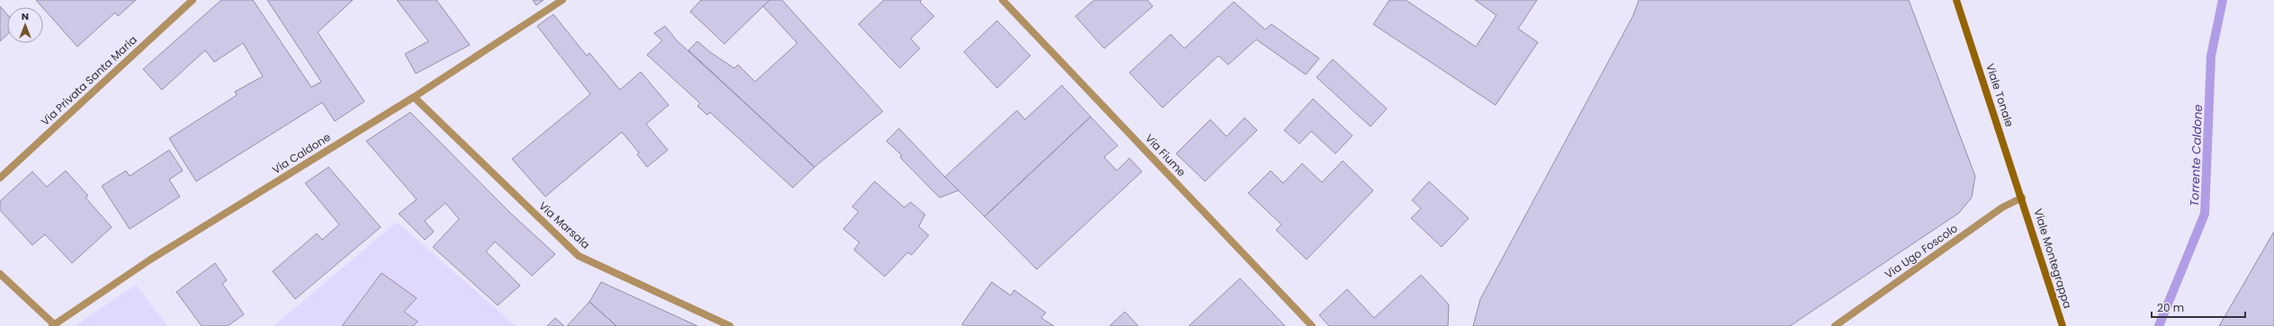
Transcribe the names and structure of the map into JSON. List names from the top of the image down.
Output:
{
  "streets": {
    "main road": ["Viale Tonale", "Viale Montegrappa"],
    "street": [
      "Via Privata Santa Maria",
      "Via Caldone",
      "Via Fiume",
      "Via Marsala",
      "Via Ugo Foscolo"
    ]
  },
  "crossings": [
    ["Viale Tonale", "Via Ugo Foscolo"],
    ["Viale Tonale", "Viale Montegrappa"],
    ["Via Caldone", "Via Marsala"],
    ["Via Ugo Foscolo", "Viale Montegrappa"]
  ],
  "water": ["Torrente Caldone"],
  "scale_bar": "20 m",
  "north": "top"
}
